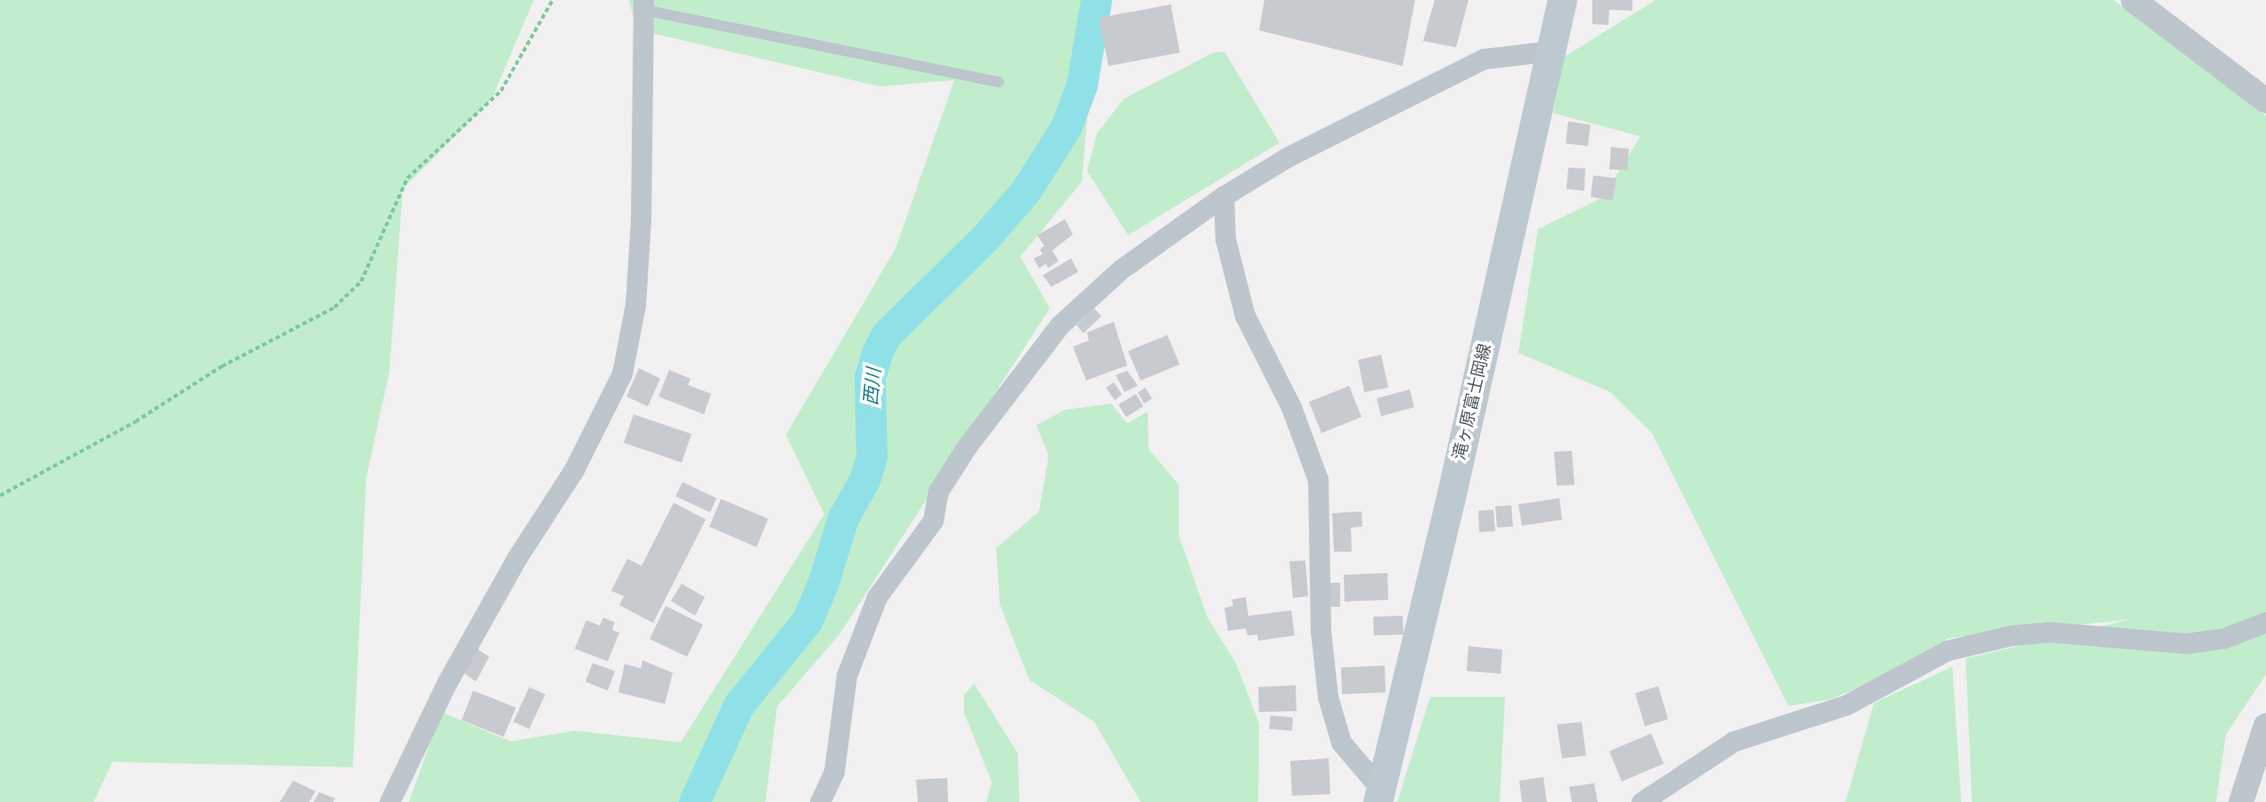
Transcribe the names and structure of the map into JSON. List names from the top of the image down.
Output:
{
  "streets": {
    "main road": ["滝ヶ原富士岡線"]
  },
  "water": ["西川"]
}
